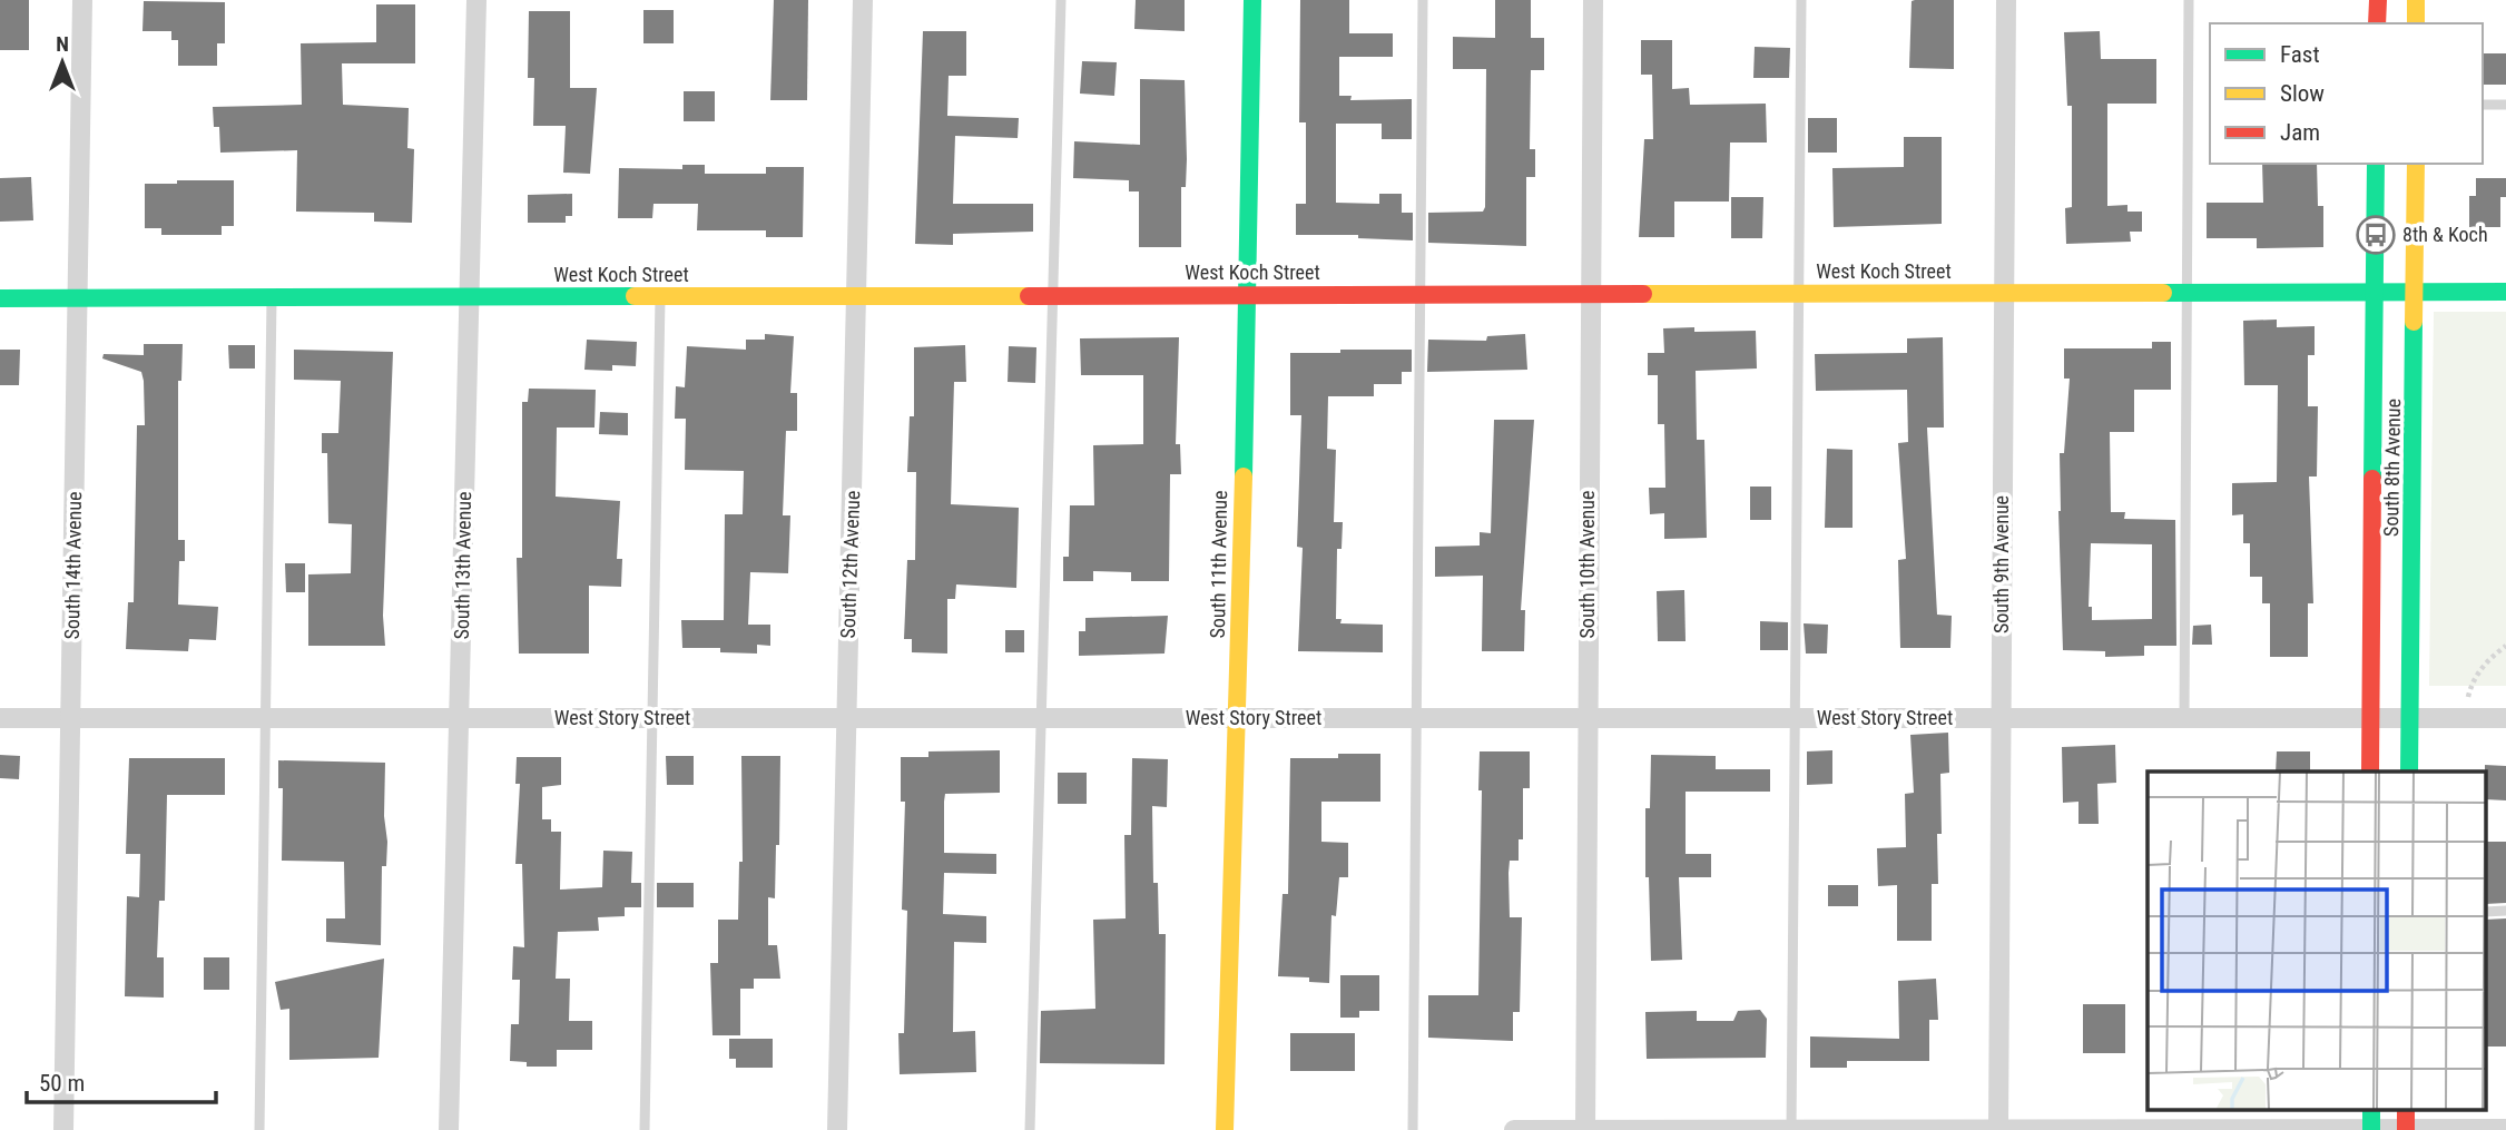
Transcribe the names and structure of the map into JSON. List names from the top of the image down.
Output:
{
  "streets": {
    "street": [
      "West Koch Street",
      "South 8th Avenue",
      "South 12th Avenue",
      "South 11th Avenue",
      "South 10th Avenue",
      "South 9th Avenue",
      "South 14th Avenue",
      "South 13th Avenue",
      "West Story Street"
    ]
  },
  "crossings": [
    ["West Koch Street", "South 8th Avenue"],
    ["West Koch Street", "South 12th Avenue"],
    ["West Koch Street", "South 11th Avenue"],
    ["West Koch Street", "South 10th Avenue"],
    ["West Koch Street", "South 9th Avenue"],
    ["West Koch Street", "South 14th Avenue"],
    ["West Koch Street", "South 13th Avenue"],
    ["South 8th Avenue", "West Story Street"],
    ["South 12th Avenue", "West Story Street"],
    ["South 11th Avenue", "West Story Street"],
    ["South 10th Avenue", "West Story Street"],
    ["South 9th Avenue", "West Story Street"],
    ["South 14th Avenue", "West Story Street"],
    ["South 13th Avenue", "West Story Street"]
  ],
  "places": {
    "bus stop": ["8th & Koch"]
  },
  "legend": ["Fast", "Slow", "Jam"],
  "scale_bar": "50 m",
  "north": "top"
}
